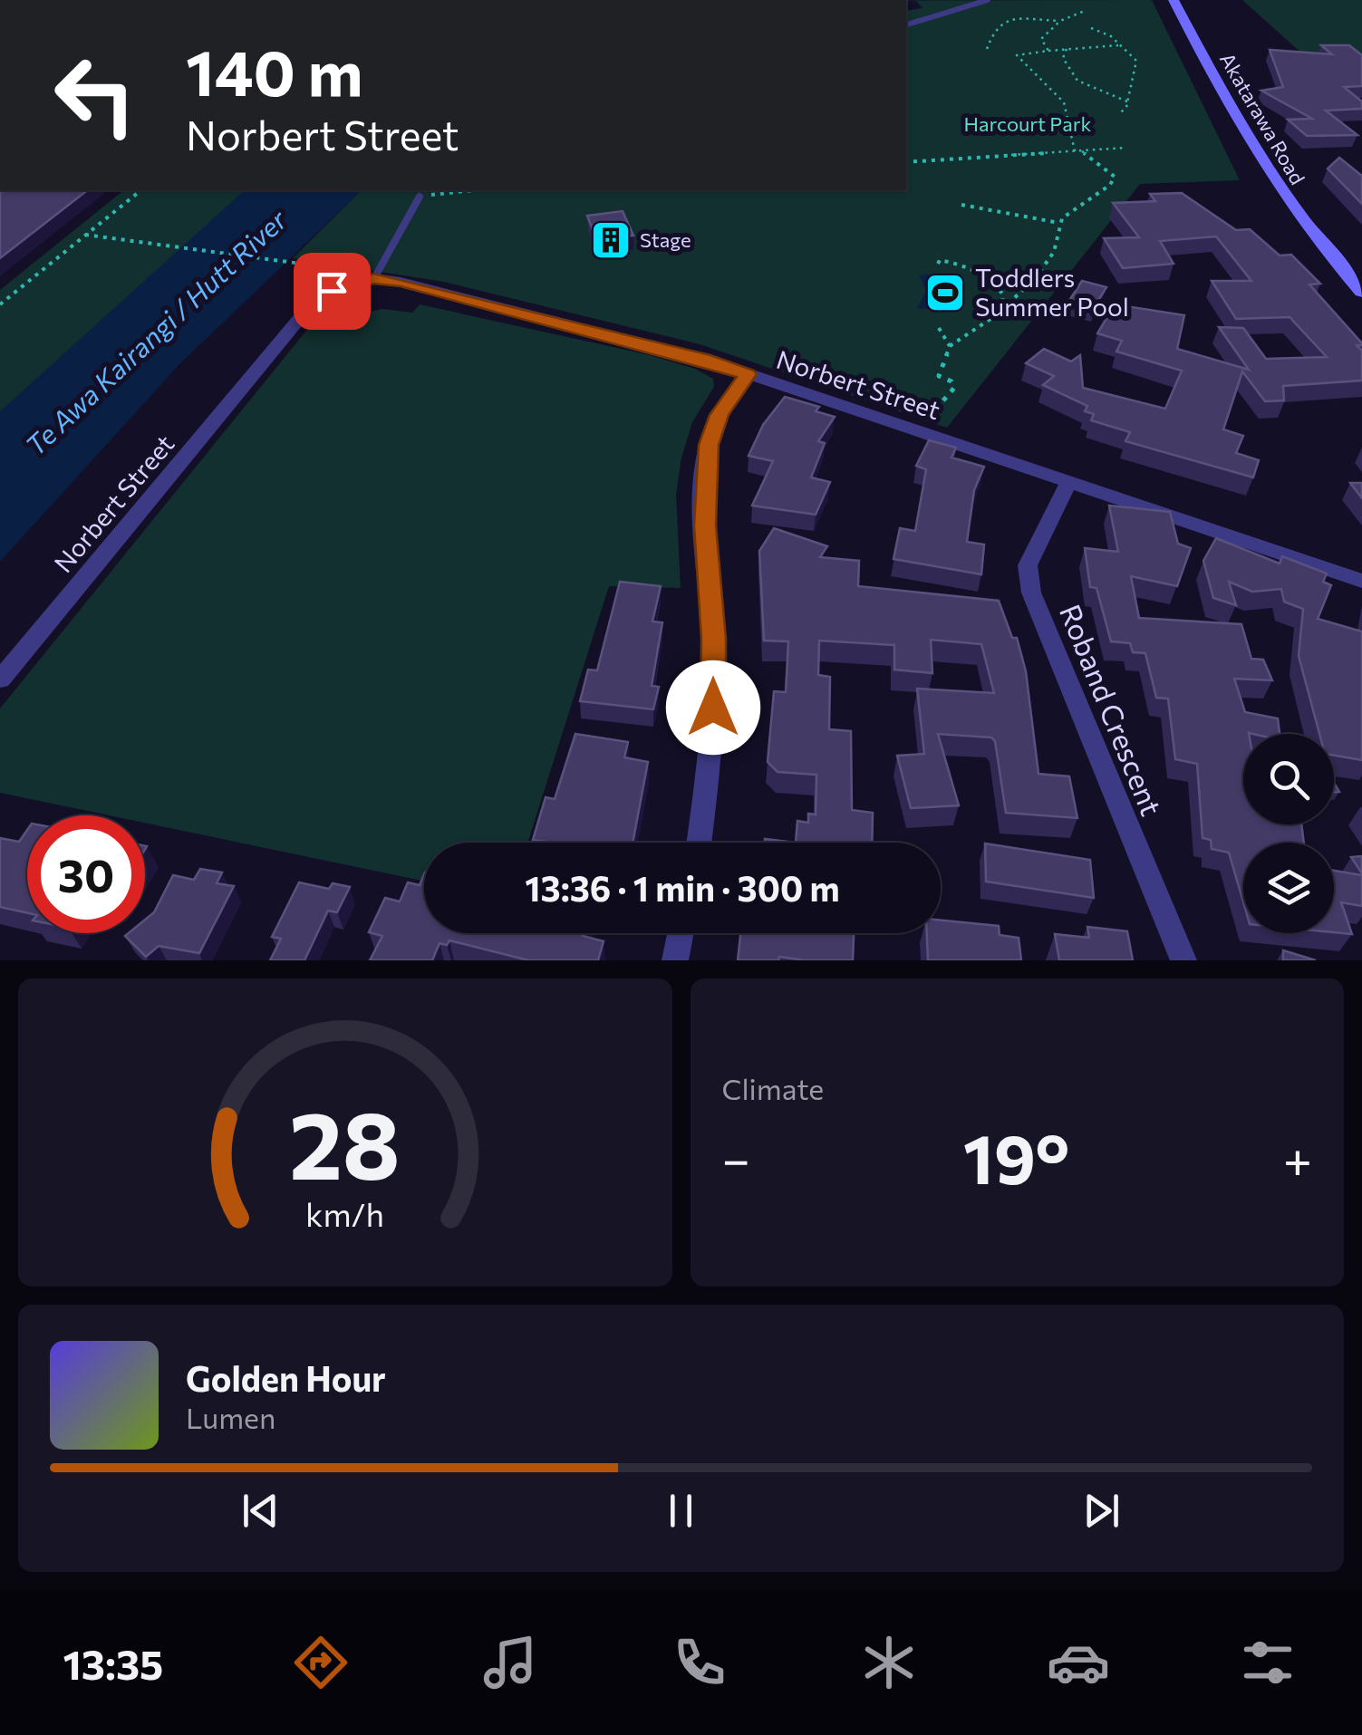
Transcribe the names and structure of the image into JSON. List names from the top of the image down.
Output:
{
  "streets": {
    "street": ["Akatarawa Road", "Norbert Street", "Roband Crescent"]
  },
  "crossings": [
    ["Norbert Street", "Roband Crescent"]
  ],
  "water": ["Te Awa Kairangi / Hutt River"],
  "parks": ["Harcourt Park"],
  "places": {
    "building": ["Stage"],
    "sports": ["Toddlers Summer Pool"]
  },
  "page": {
    "turn": ["140 m", "Norbert Street"],
    "limit": "30",
    "trip": "13:36 · 1 min · 300 m",
    "tile": "Climate",
    "heat": ["−", "19°", "+"],
    "song": ["Golden Hour", "Lumen"],
    "tabs": "13:35",
    "gauge": ["28", "km/h"]
  }
}
